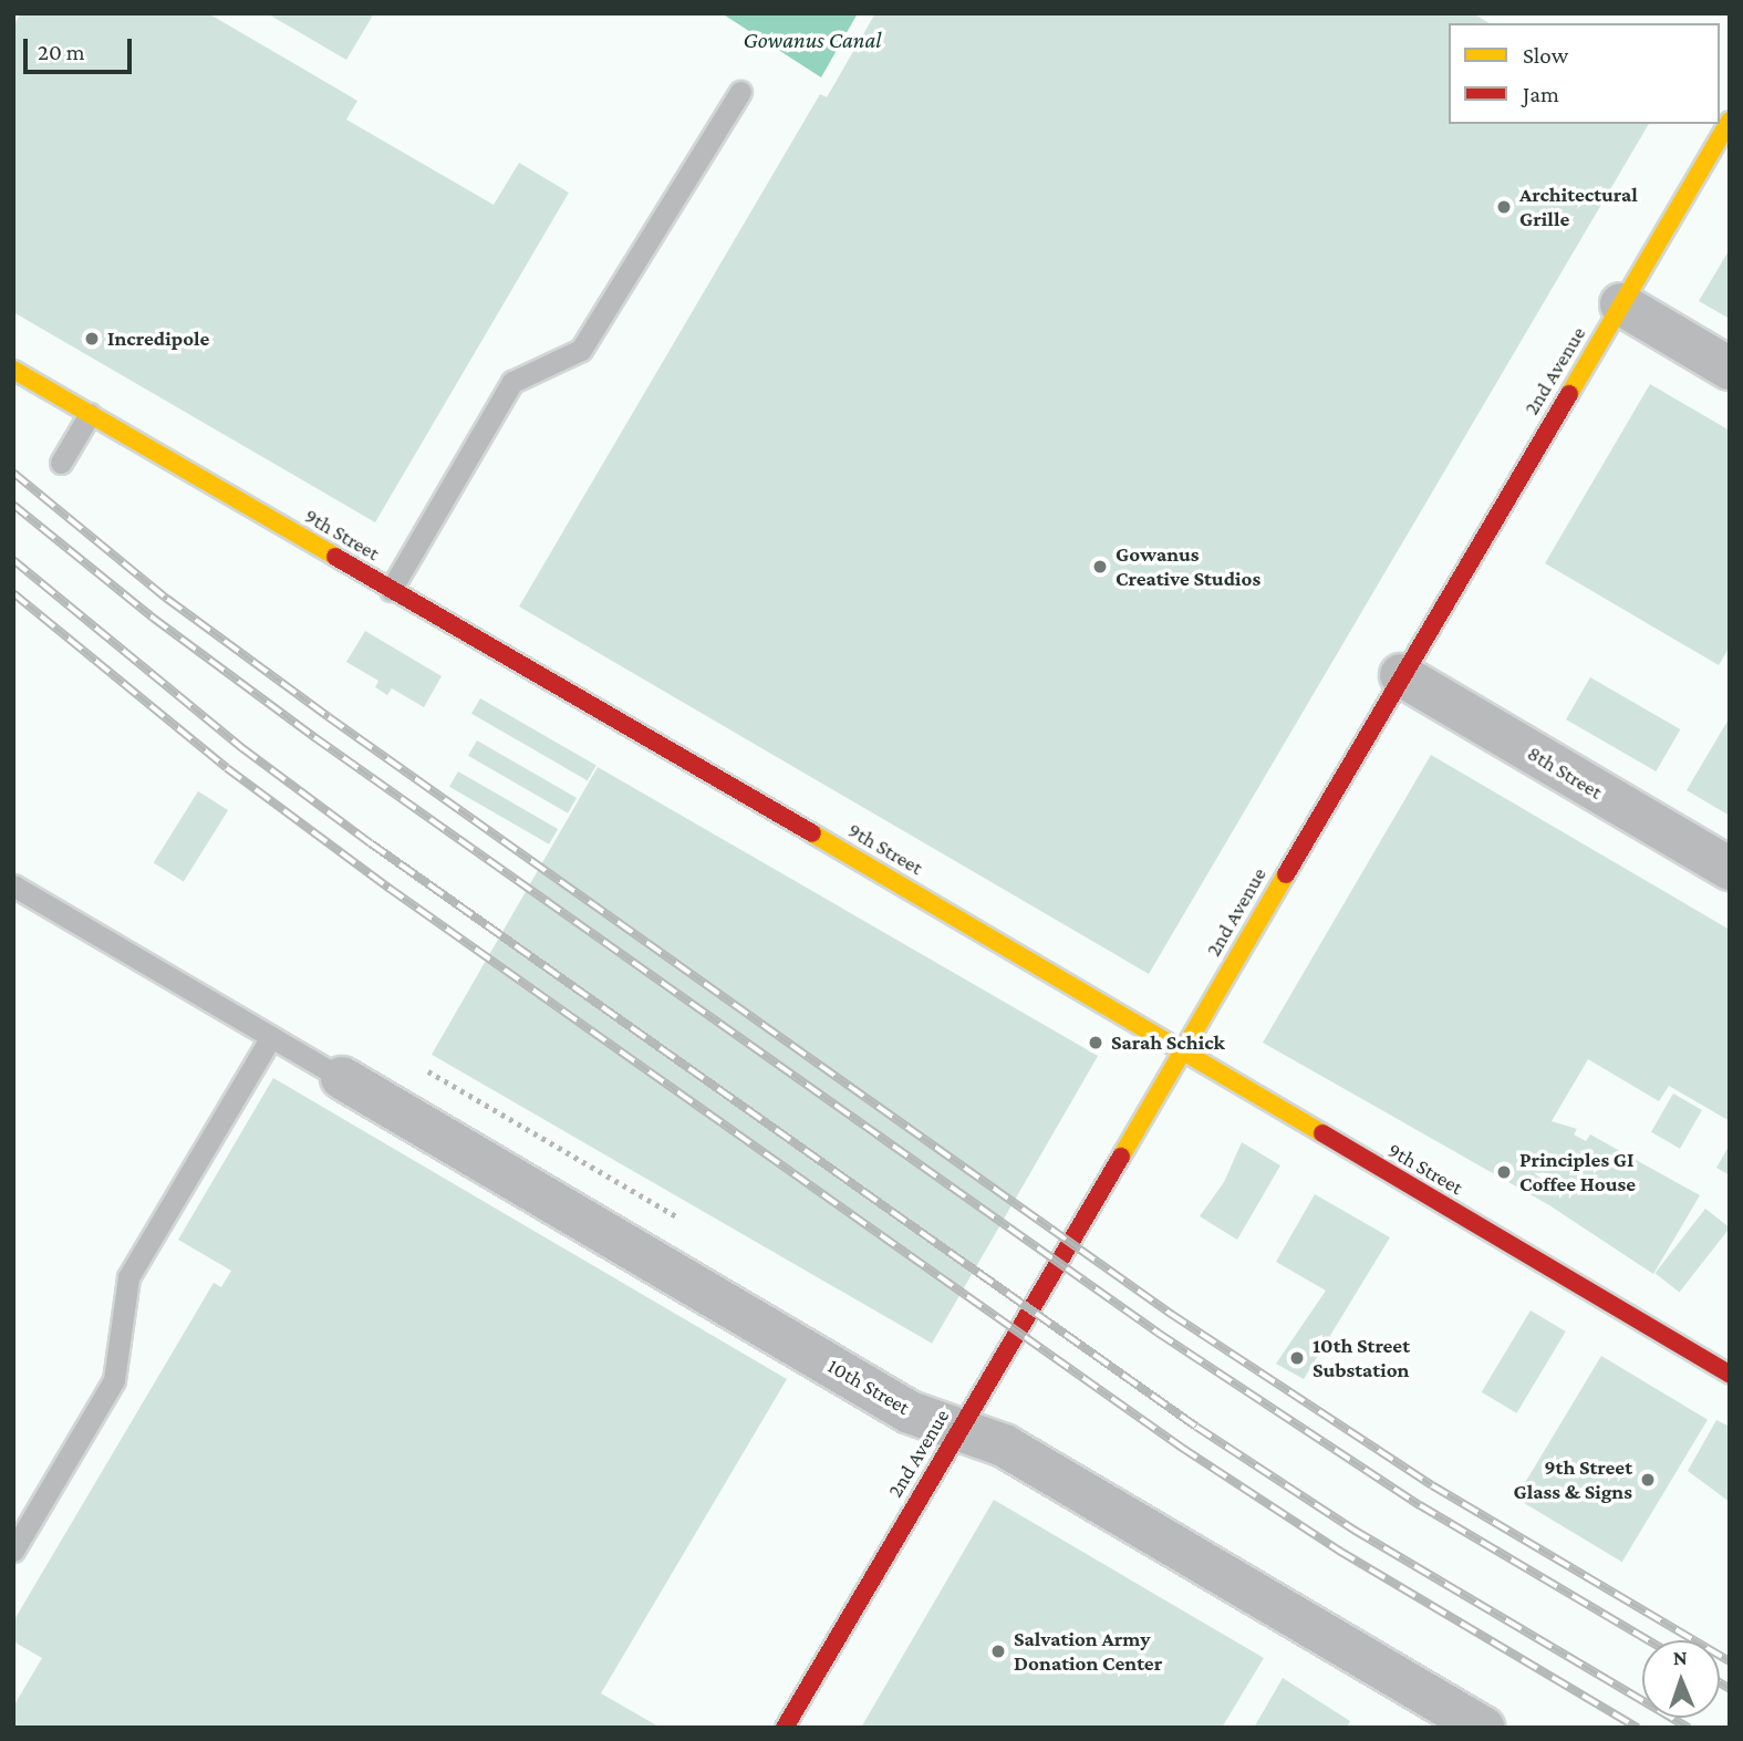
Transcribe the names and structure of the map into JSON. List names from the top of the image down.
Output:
{
  "streets": {
    "main road": ["2nd Avenue", "9th Street"],
    "street": ["8th Street", "10th Street"]
  },
  "crossings": [
    ["2nd Avenue", "9th Street"],
    ["2nd Avenue", "8th Street"],
    ["2nd Avenue", "10th Street"]
  ],
  "water": ["Gowanus Canal"],
  "places": [
    "Architectural Grille",
    "Incredipole",
    "Gowanus Creative Studios",
    "Sarah Schick",
    "Principles GI Coffee House",
    "10th Street Substation",
    "9th Street Glass & Signs",
    "Salvation Army Donation Center"
  ],
  "legend": ["Slow", "Jam"],
  "scale_bar": "20 m",
  "north": "top"
}
